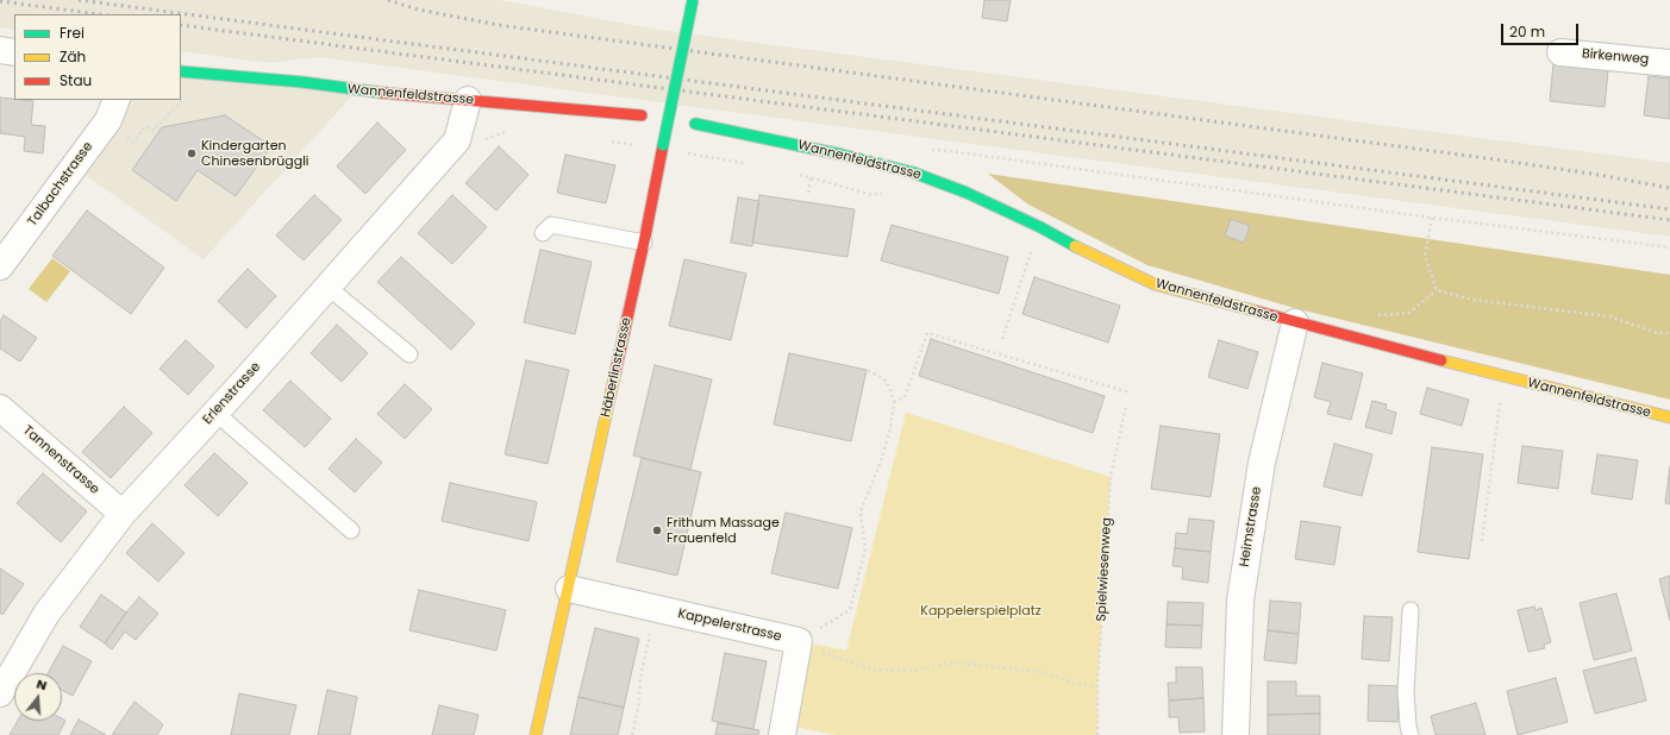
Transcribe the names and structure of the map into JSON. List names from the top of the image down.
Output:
{
  "streets": {
    "street": [
      "Birkenweg",
      "Wannenfeldstrasse",
      "Talbachstrasse",
      "Häberlinstrasse",
      "Erlenstrasse",
      "Tannenstrasse",
      "Heimstrasse",
      "Kappelerstrasse"
    ],
    "path": ["Spielwiesenweg"]
  },
  "crossings": [
    ["Wannenfeldstrasse", "Erlenstrasse"],
    ["Wannenfeldstrasse", "Heimstrasse"],
    ["Häberlinstrasse", "Kappelerstrasse"],
    ["Erlenstrasse", "Tannenstrasse"]
  ],
  "parks": ["Kappelerspielplatz"],
  "places": ["Kindergarten Chinesenbrüggli", "Frithum Massage Frauenfeld"],
  "legend": ["Frei", "Zäh", "Stau"],
  "scale_bar": "20 m",
  "north": "top"
}
